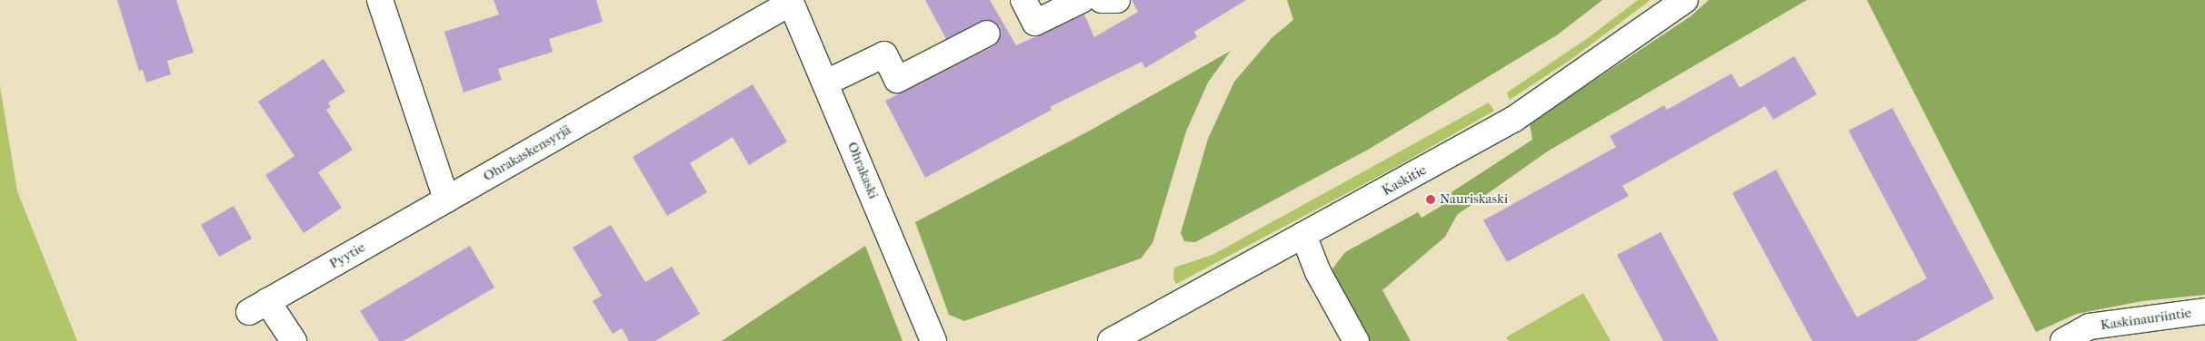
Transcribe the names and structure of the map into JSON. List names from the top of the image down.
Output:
{
  "streets": {
    "street": [
      "Ohrakaskensyrjä",
      "Ohrakaski",
      "Kaskitie",
      "Pyytie",
      "Kaskinauriintie"
    ]
  },
  "crossings": [
    ["Ohrakaskensyrjä", "Ohrakaski"],
    ["Ohrakaskensyrjä", "Pyytie"]
  ],
  "places": ["Nauriskaski"]
}
